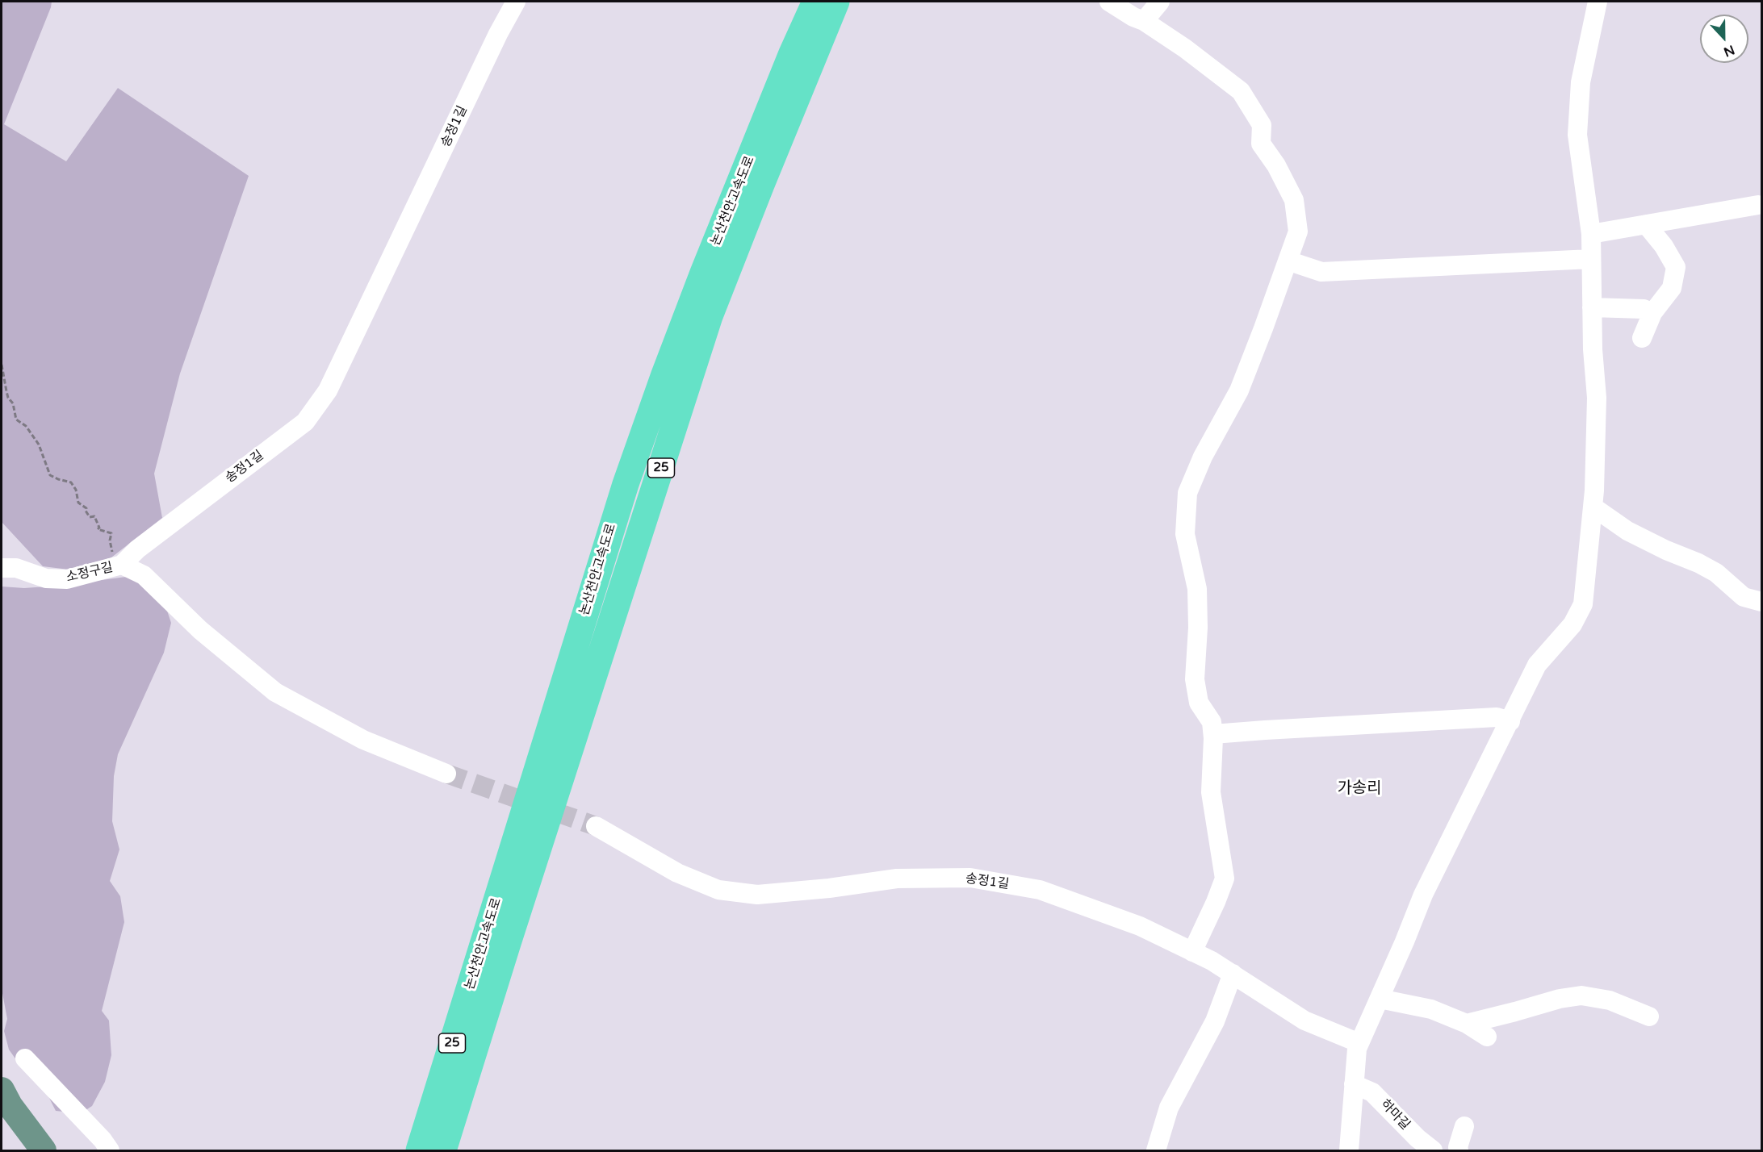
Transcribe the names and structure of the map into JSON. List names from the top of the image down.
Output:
{
  "streets": {
    "highway": ["논산천안고속도로", "25"],
    "street": ["송정1길", "소정구길", "하마길"]
  },
  "crossings": [
    ["송정1길", "소정구길"]
  ],
  "districts": ["가송리"],
  "north": "bottom"
}
